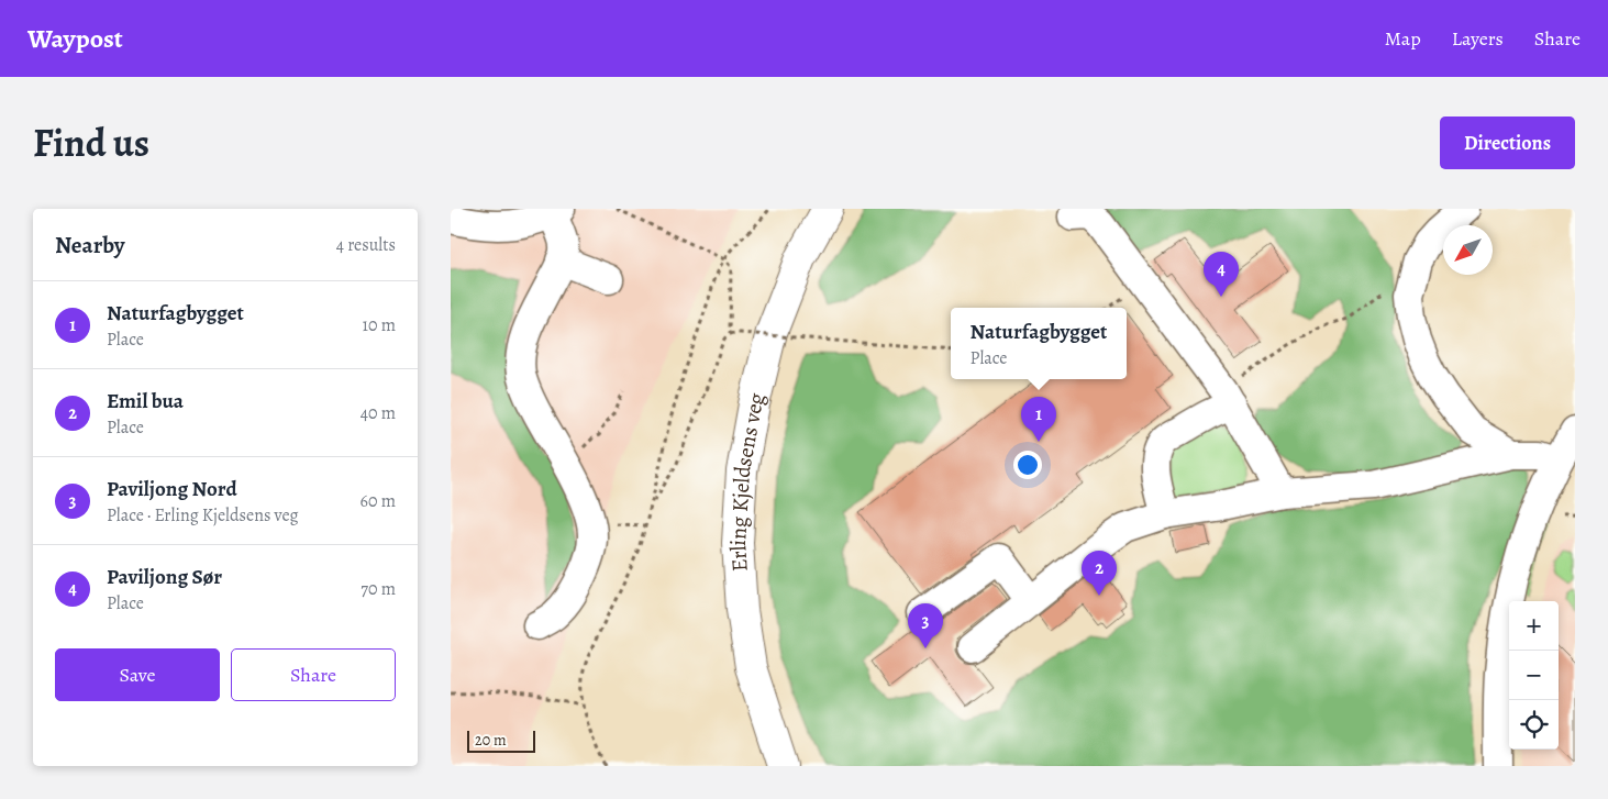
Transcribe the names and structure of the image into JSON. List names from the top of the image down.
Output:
{
  "streets": {
    "highway": ["Erling Kjeldsens veg"]
  },
  "scale_bar": "20 m",
  "north": "bottom left",
  "page": {
    "header": "Waypost",
    "nav": ["Map", "Layers", "Share"],
    "title": "Find us",
    "buttons": [
      "Directions",
      ["Save", "Share"]
    ],
    "heading": ["Nearby", "4 results"],
    "pins": [
      "4",
      "1",
      "2",
      "3"
    ],
    "list": [
      {
        "mark": "1",
        "name": "Naturfagbygget",
        "note": "Place",
        "value": "10 m"
      },
      {
        "mark": "2",
        "name": "Emil bua",
        "note": "Place",
        "value": "40 m"
      },
      {
        "mark": "3",
        "name": "Paviljong Nord",
        "note": "Place · Erling Kjeldsens veg",
        "value": "60 m"
      },
      {
        "mark": "4",
        "name": "Paviljong Sør",
        "note": "Place",
        "value": "70 m"
      }
    ],
    "popup": ["Naturfagbygget", "Place"],
    "map_buttons": ["+", "−"],
    "scale": "20 m"
  }
}
